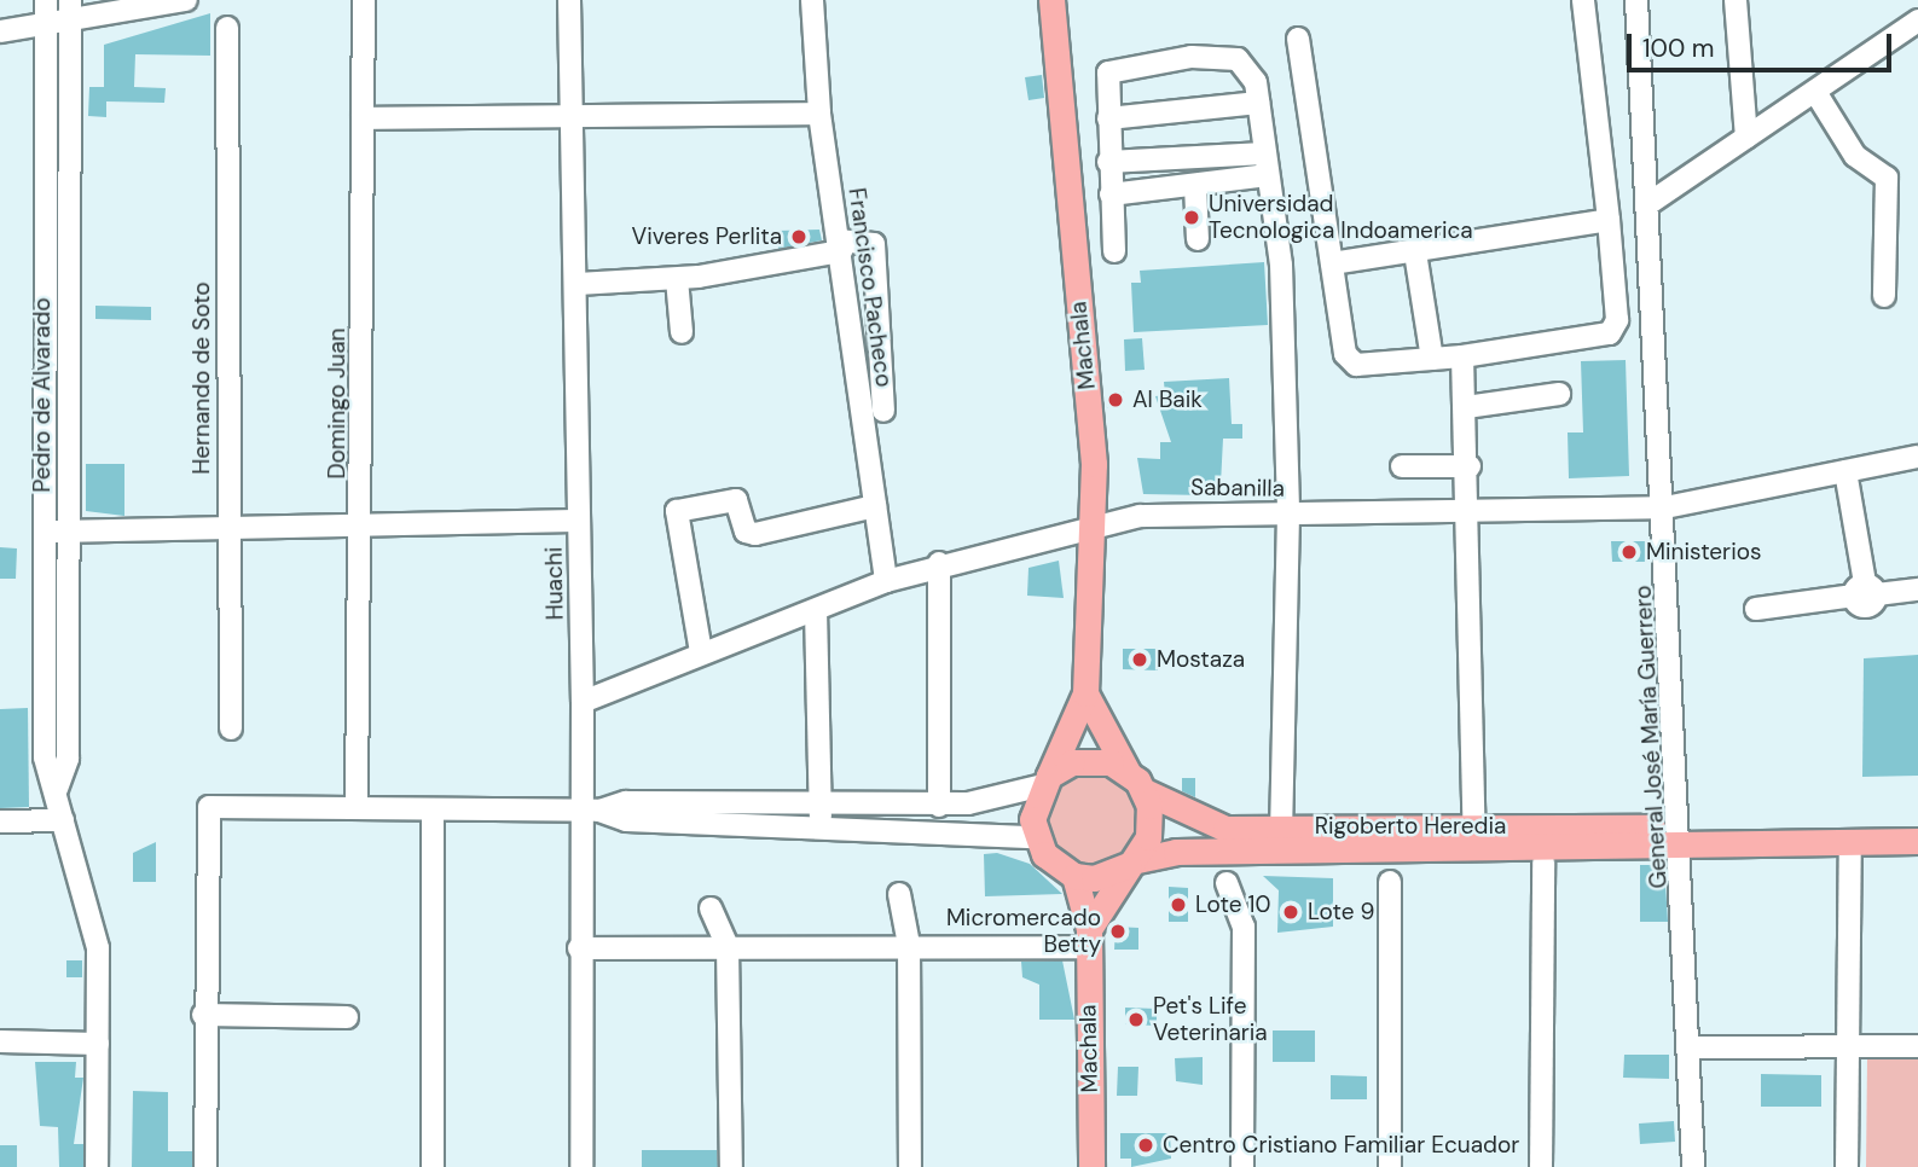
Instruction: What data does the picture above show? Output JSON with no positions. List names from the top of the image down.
{
  "streets": {
    "main road": ["Machala", "Rigoberto Heredia"],
    "street": [
      "Francisco Pacheco",
      "Hernando de Soto",
      "Pedro de Alvarado",
      "Domingo Juan",
      "Sabanilla",
      "Huachi",
      "General José María Guerrero"
    ]
  },
  "crossings": [
    ["Francisco Pacheco", "Sabanilla"],
    ["Machala", "Sabanilla"],
    ["Machala", "Rigoberto Heredia"],
    ["Sabanilla", "Huachi"],
    ["Sabanilla", "General José María Guerrero"],
    ["General José María Guerrero", "Rigoberto Heredia"]
  ],
  "places": [
    "Universidad Tecnologica Indoamerica",
    "Viveres Perlita",
    "Al Baik",
    "Ministerios",
    "Mostaza",
    "Lote 10",
    "Lote 9",
    "Micromercado Betty",
    "Pet's Life Veterinaria",
    "Centro Cristiano Familiar Ecuador"
  ],
  "scale_bar": "100 m"
}
